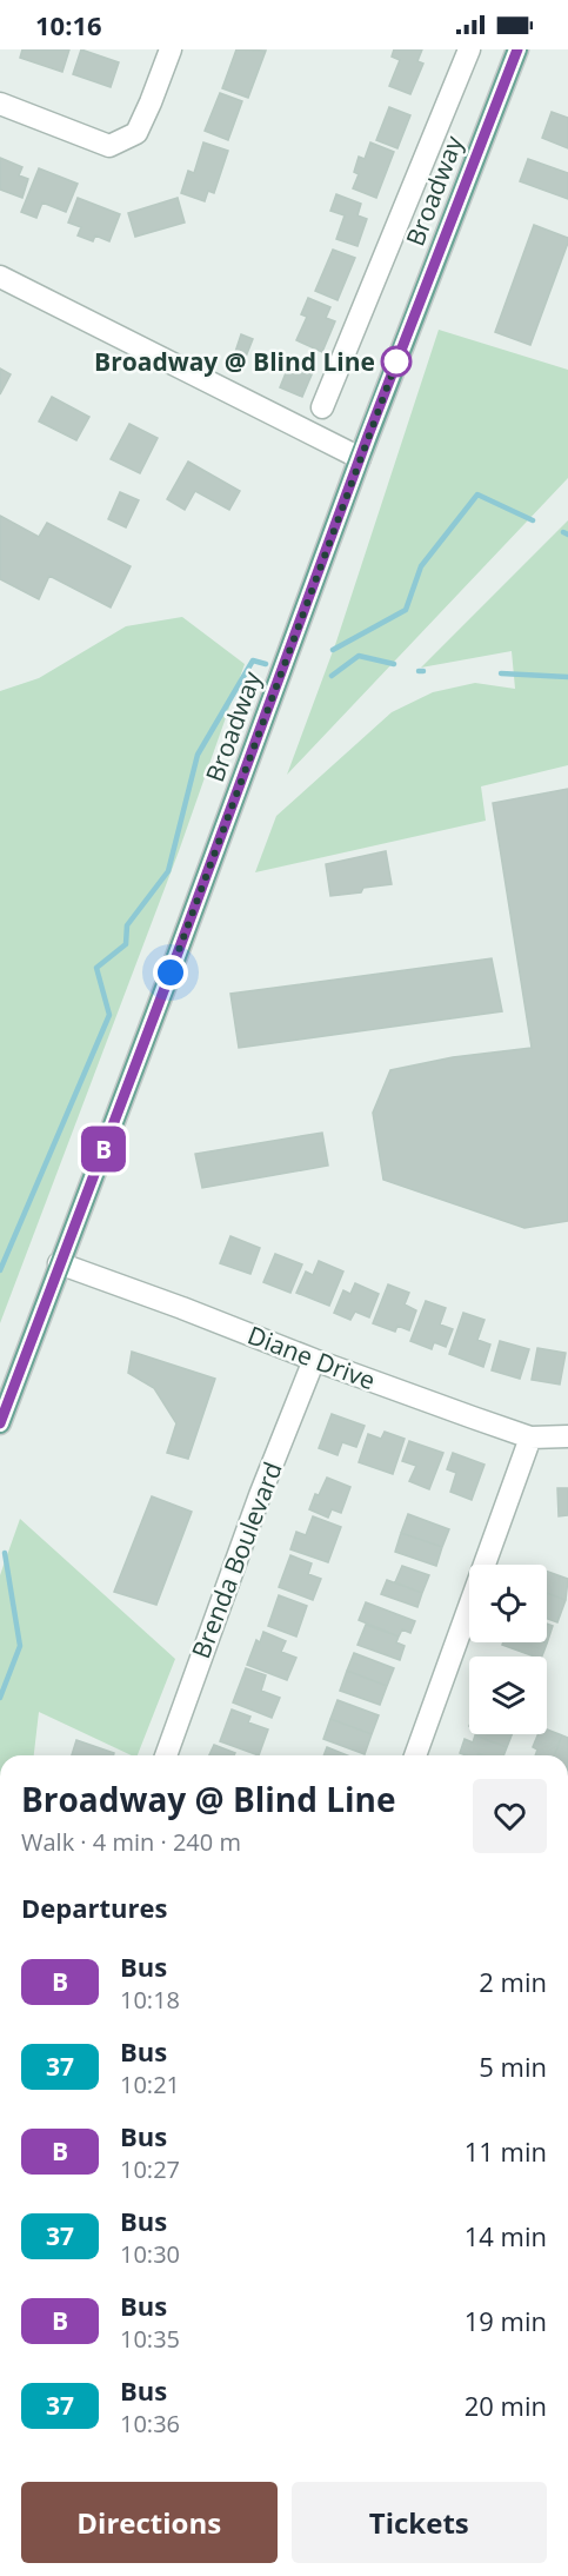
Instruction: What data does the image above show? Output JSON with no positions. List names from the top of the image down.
{
  "streets": {
    "main road": ["Broadway"],
    "street": ["Diane Drive", "Brenda Boulevard"]
  },
  "crossings": [
    ["Broadway", "Diane Drive"],
    ["Diane Drive", "Brenda Boulevard"]
  ],
  "places": ["Broadway @ Blind Line"],
  "lines": ["bus line B"],
  "page": {
    "status": "10:16",
    "on_map": "B",
    "heading": [
      ["Broadway @ Blind Line", "Walk · 4 min · 240 m"],
      "Departures"
    ],
    "list": [
      {
        "mark": "B",
        "name": "Bus",
        "note": "10:18",
        "value": "2 min"
      },
      {
        "mark": "37",
        "name": "Bus",
        "note": "10:21",
        "value": "5 min"
      },
      {
        "mark": "B",
        "name": "Bus",
        "note": "10:27",
        "value": "11 min"
      },
      {
        "mark": "37",
        "name": "Bus",
        "note": "10:30",
        "value": "14 min"
      },
      {
        "mark": "B",
        "name": "Bus",
        "note": "10:35",
        "value": "19 min"
      },
      {
        "mark": "37",
        "name": "Bus",
        "note": "10:36",
        "value": "20 min"
      }
    ],
    "buttons": ["Directions", "Tickets"]
  }
}
